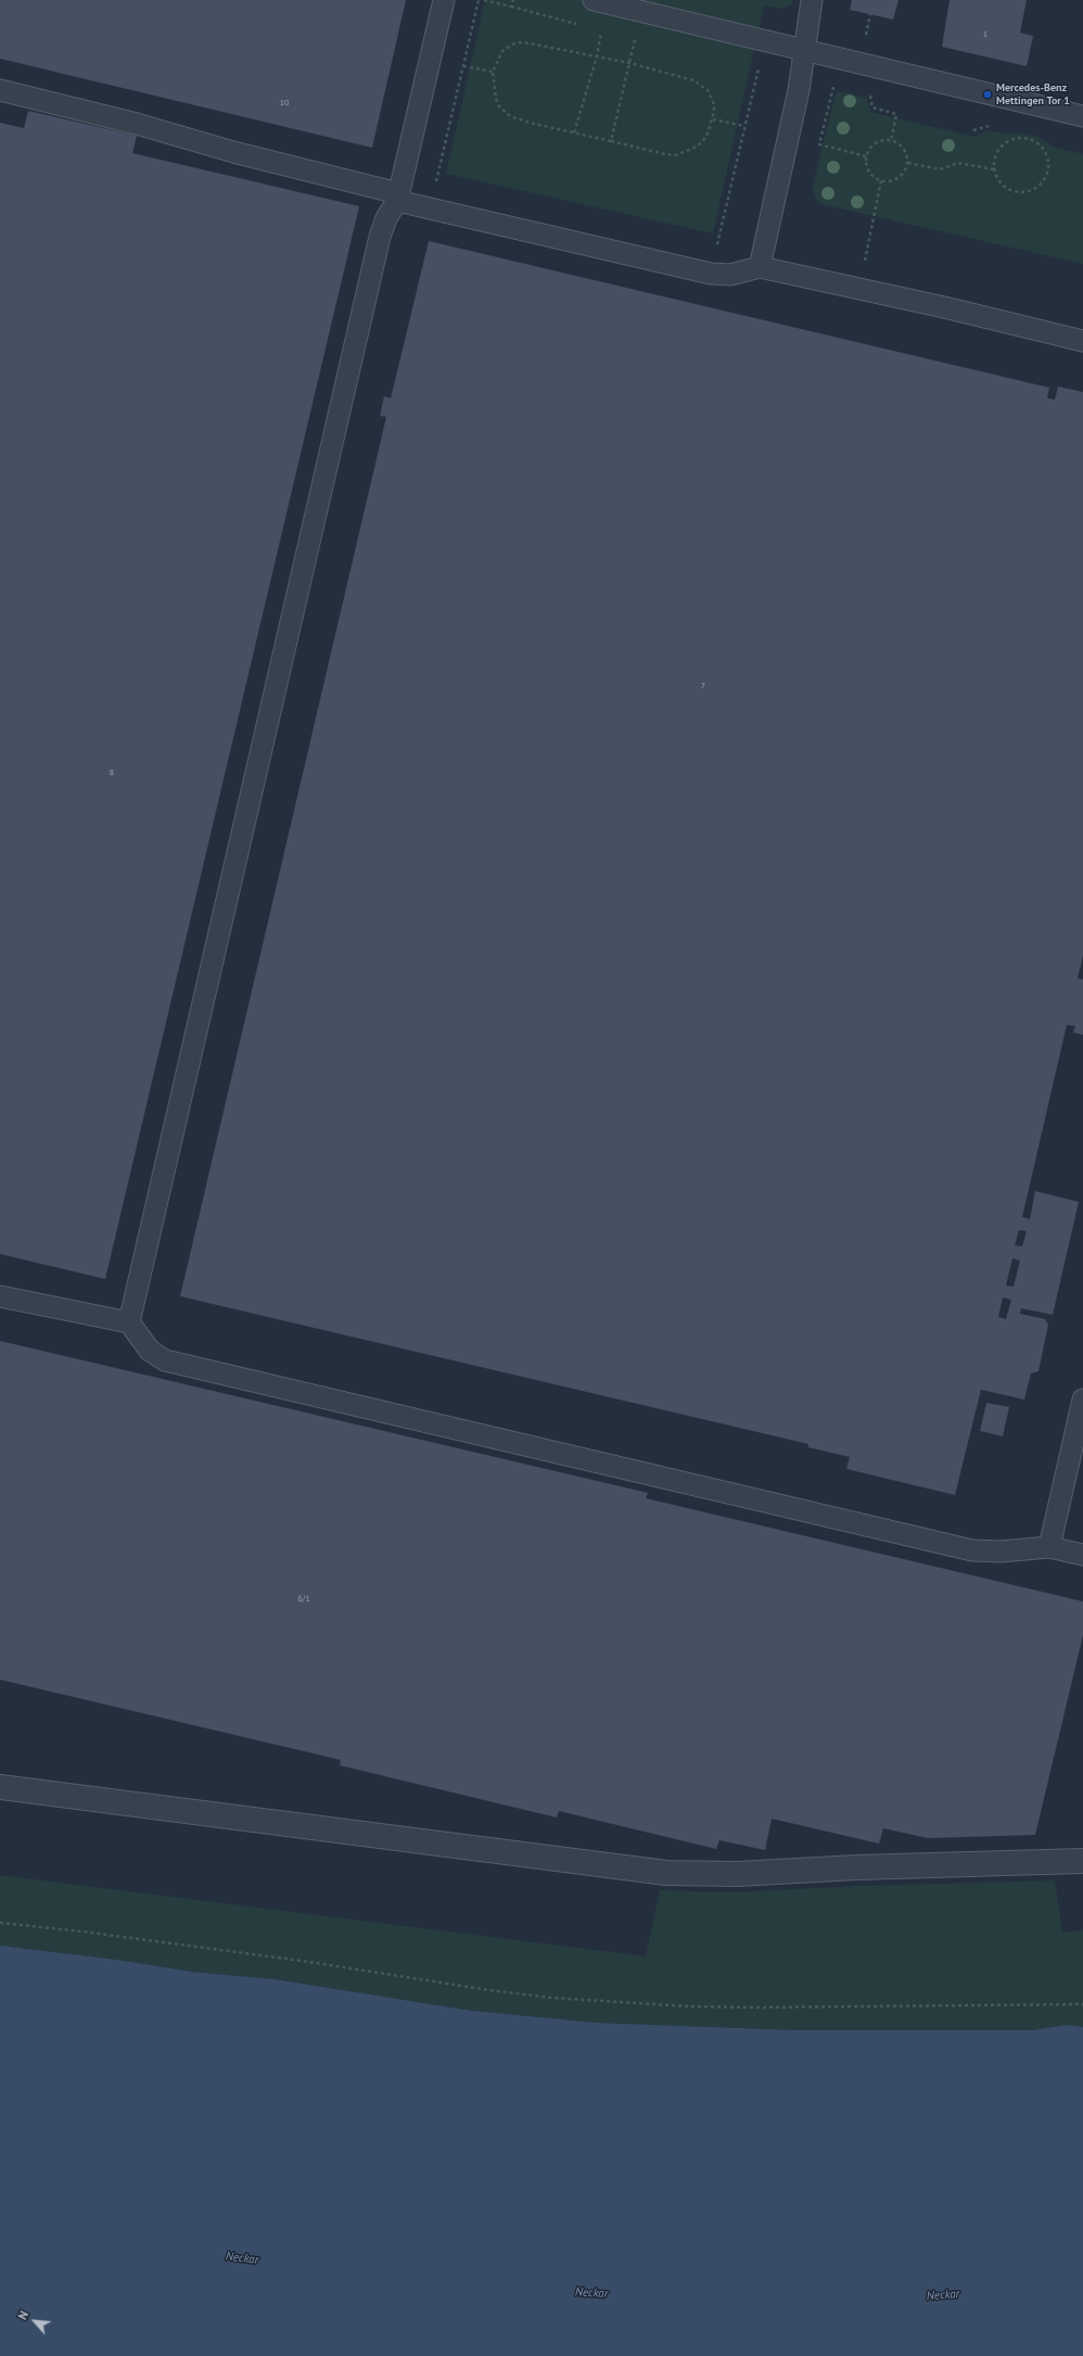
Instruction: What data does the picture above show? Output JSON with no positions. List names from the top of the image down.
{
  "water": ["Neckar"],
  "places": ["Mercedes-Benz Mettingen Tor 1"],
  "house_numbers": [
    "1",
    "10",
    "7",
    "8",
    "6/1"
  ],
  "north": "top left"
}
